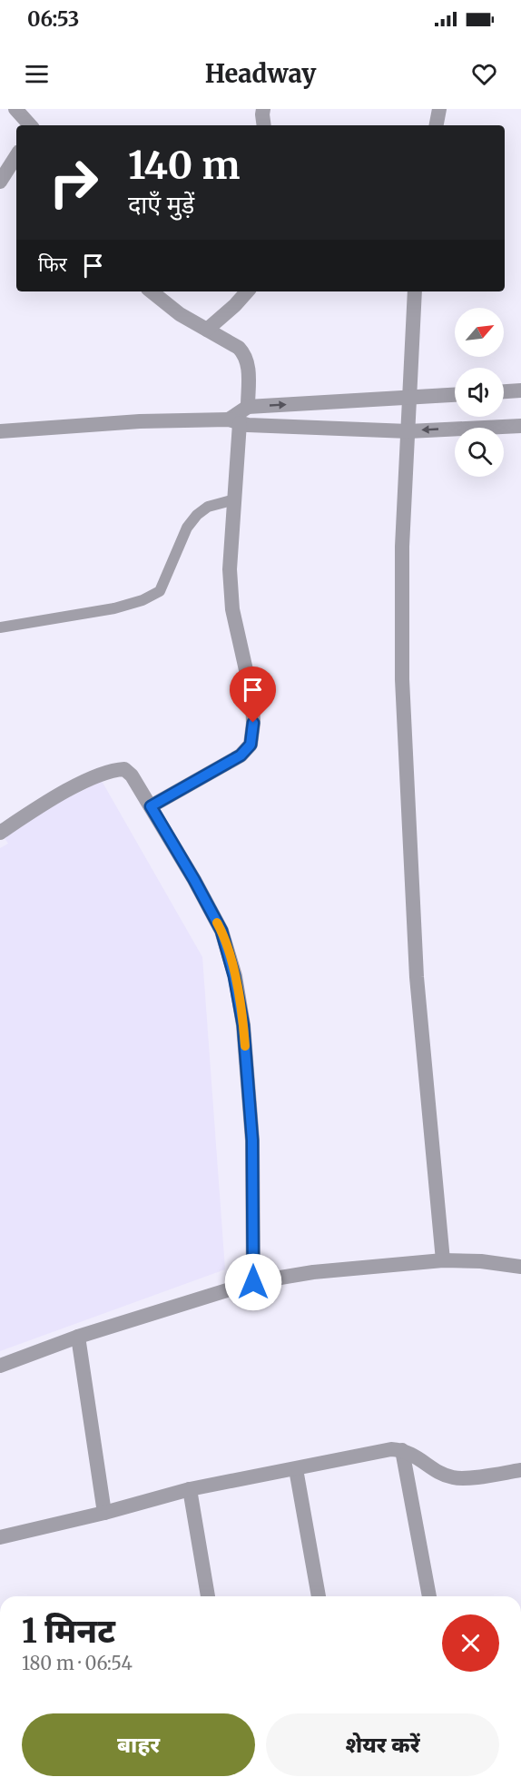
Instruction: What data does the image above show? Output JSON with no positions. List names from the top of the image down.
{
  "north": "top right",
  "page": {
    "status": "06:53",
    "header": "Headway",
    "turn": ["140 m", "दाएँ मुड़ें"],
    "then": "फिर",
    "heading": ["1 मिनट", "180 m · 06:54"],
    "buttons": ["बाहर", "शेयर करें"]
  }
}
